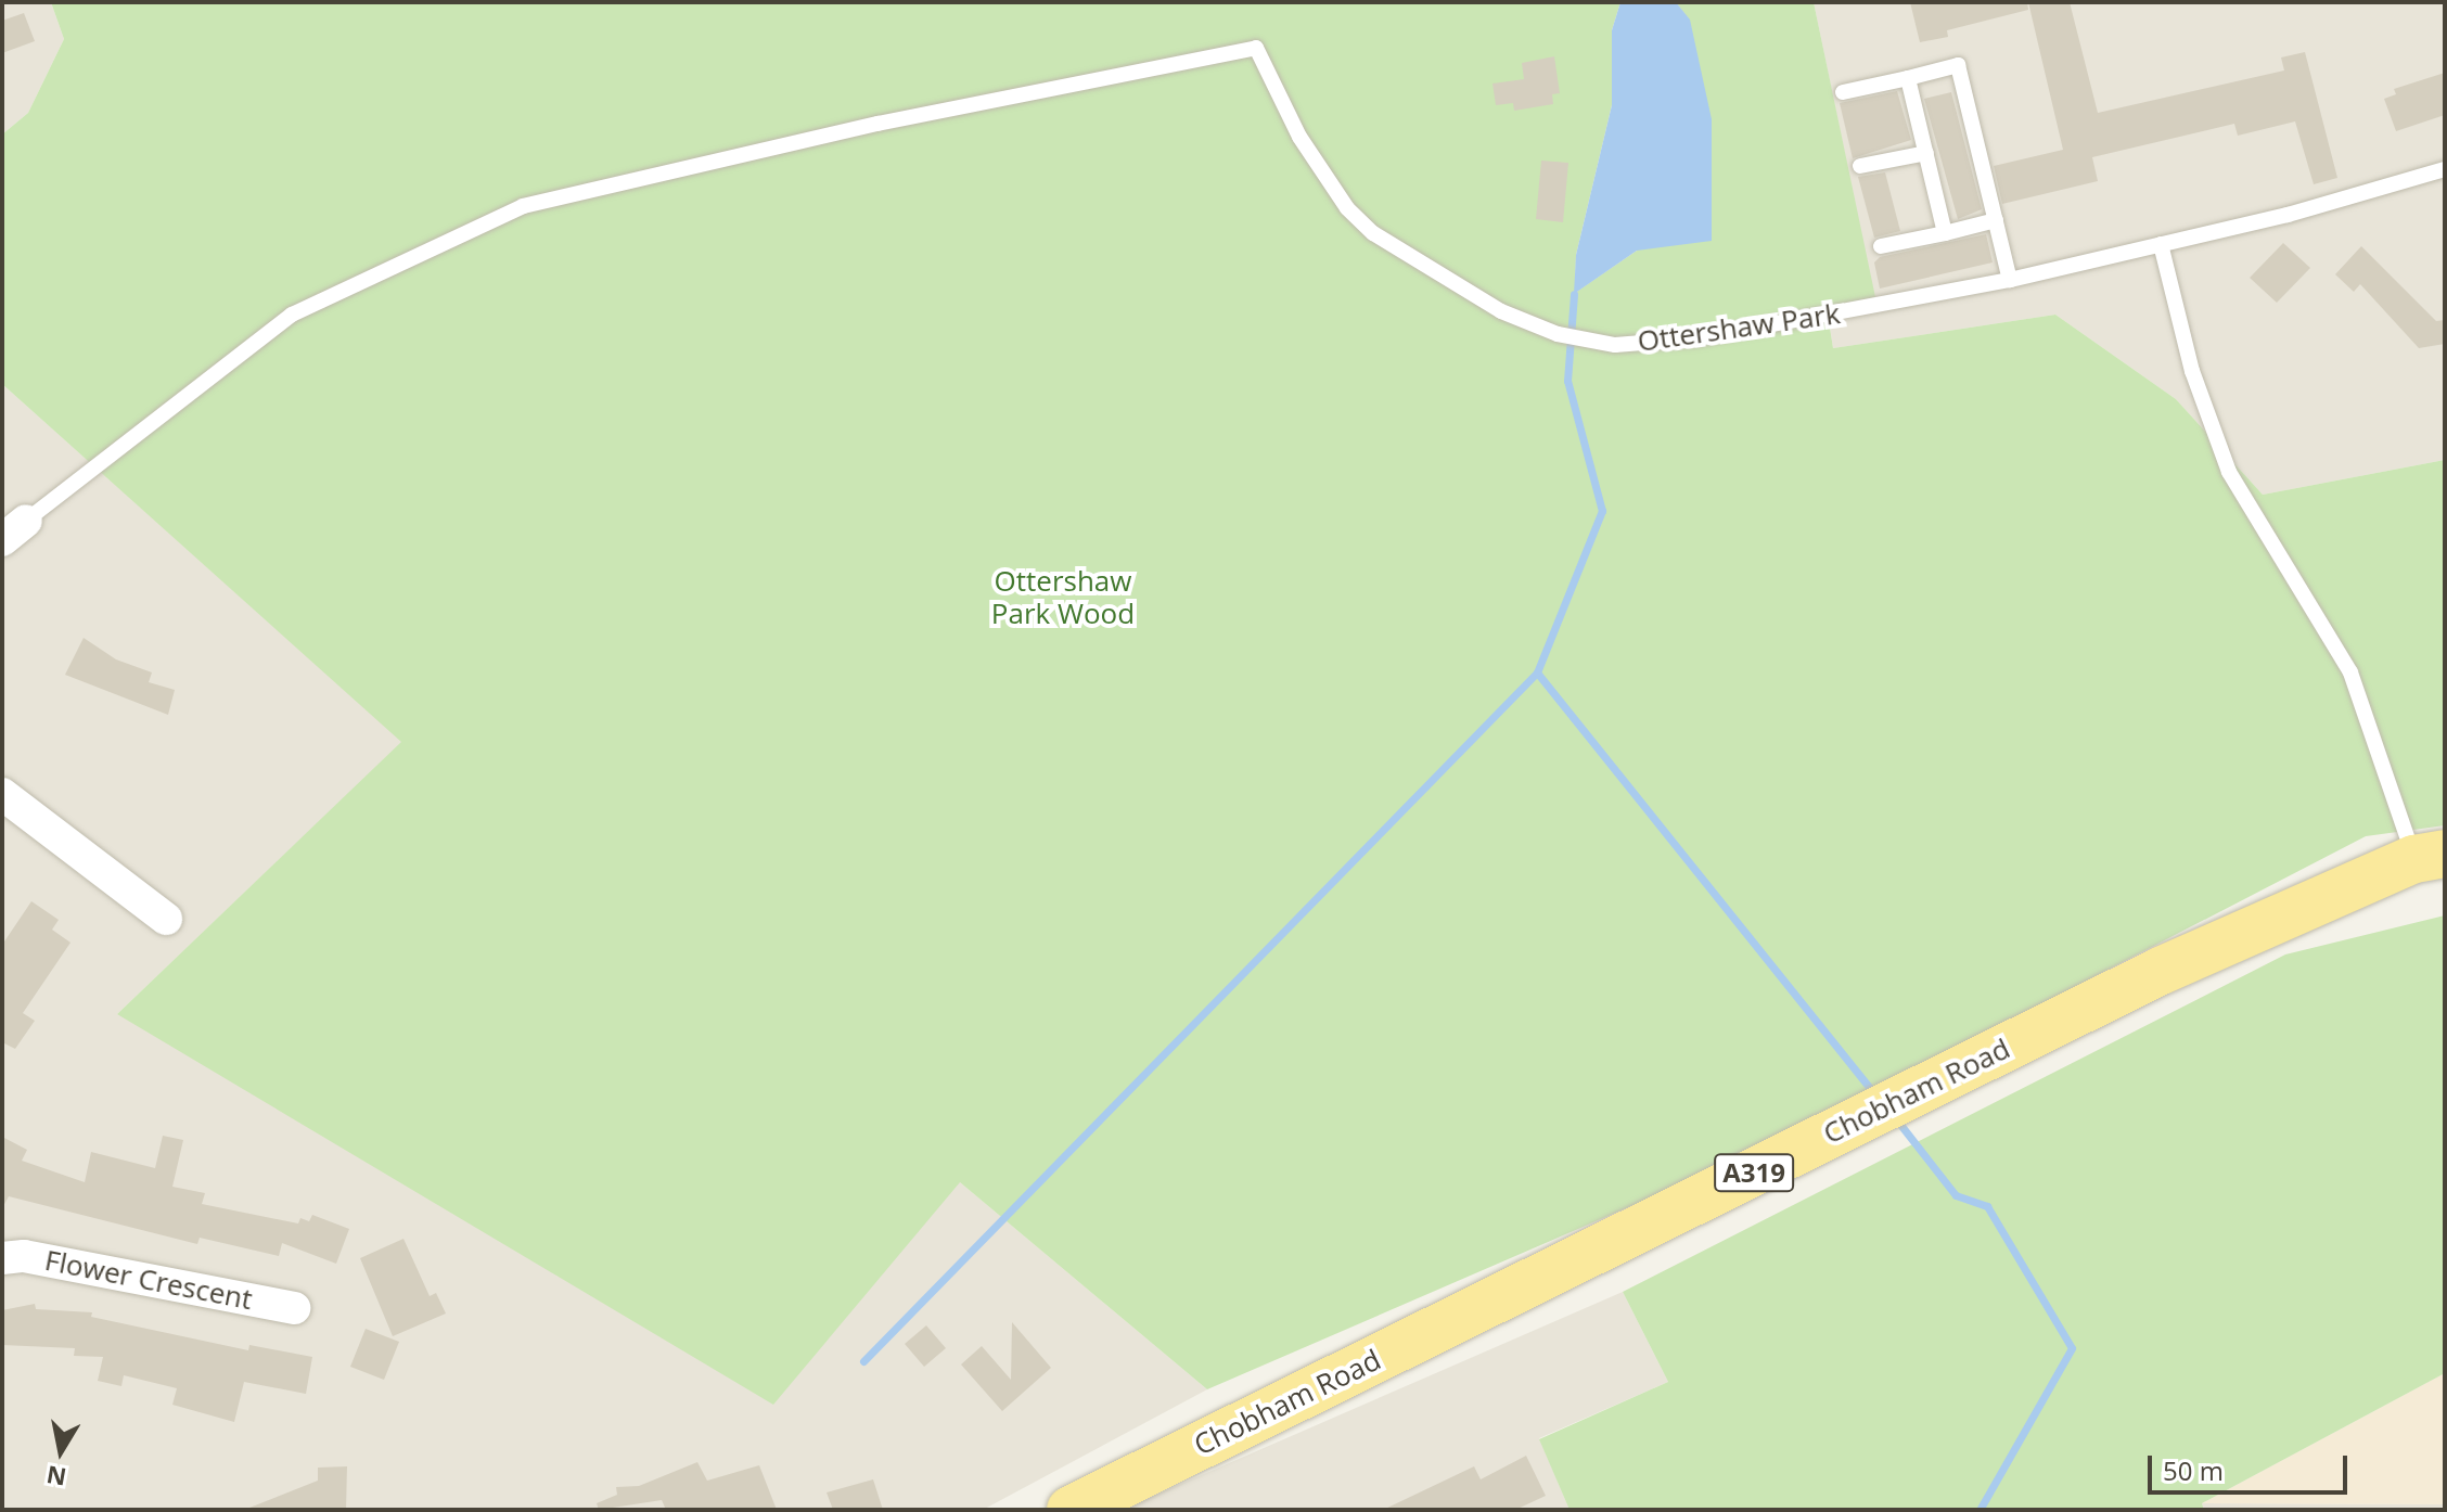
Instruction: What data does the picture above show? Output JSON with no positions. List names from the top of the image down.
{
  "streets": {
    "main road": ["Chobham Road", "A319"],
    "street": ["Flower Crescent"],
    "lane": ["Ottershaw Park"]
  },
  "parks": ["Ottershaw Park Wood"],
  "scale_bar": "50 m",
  "north": "bottom"
}
